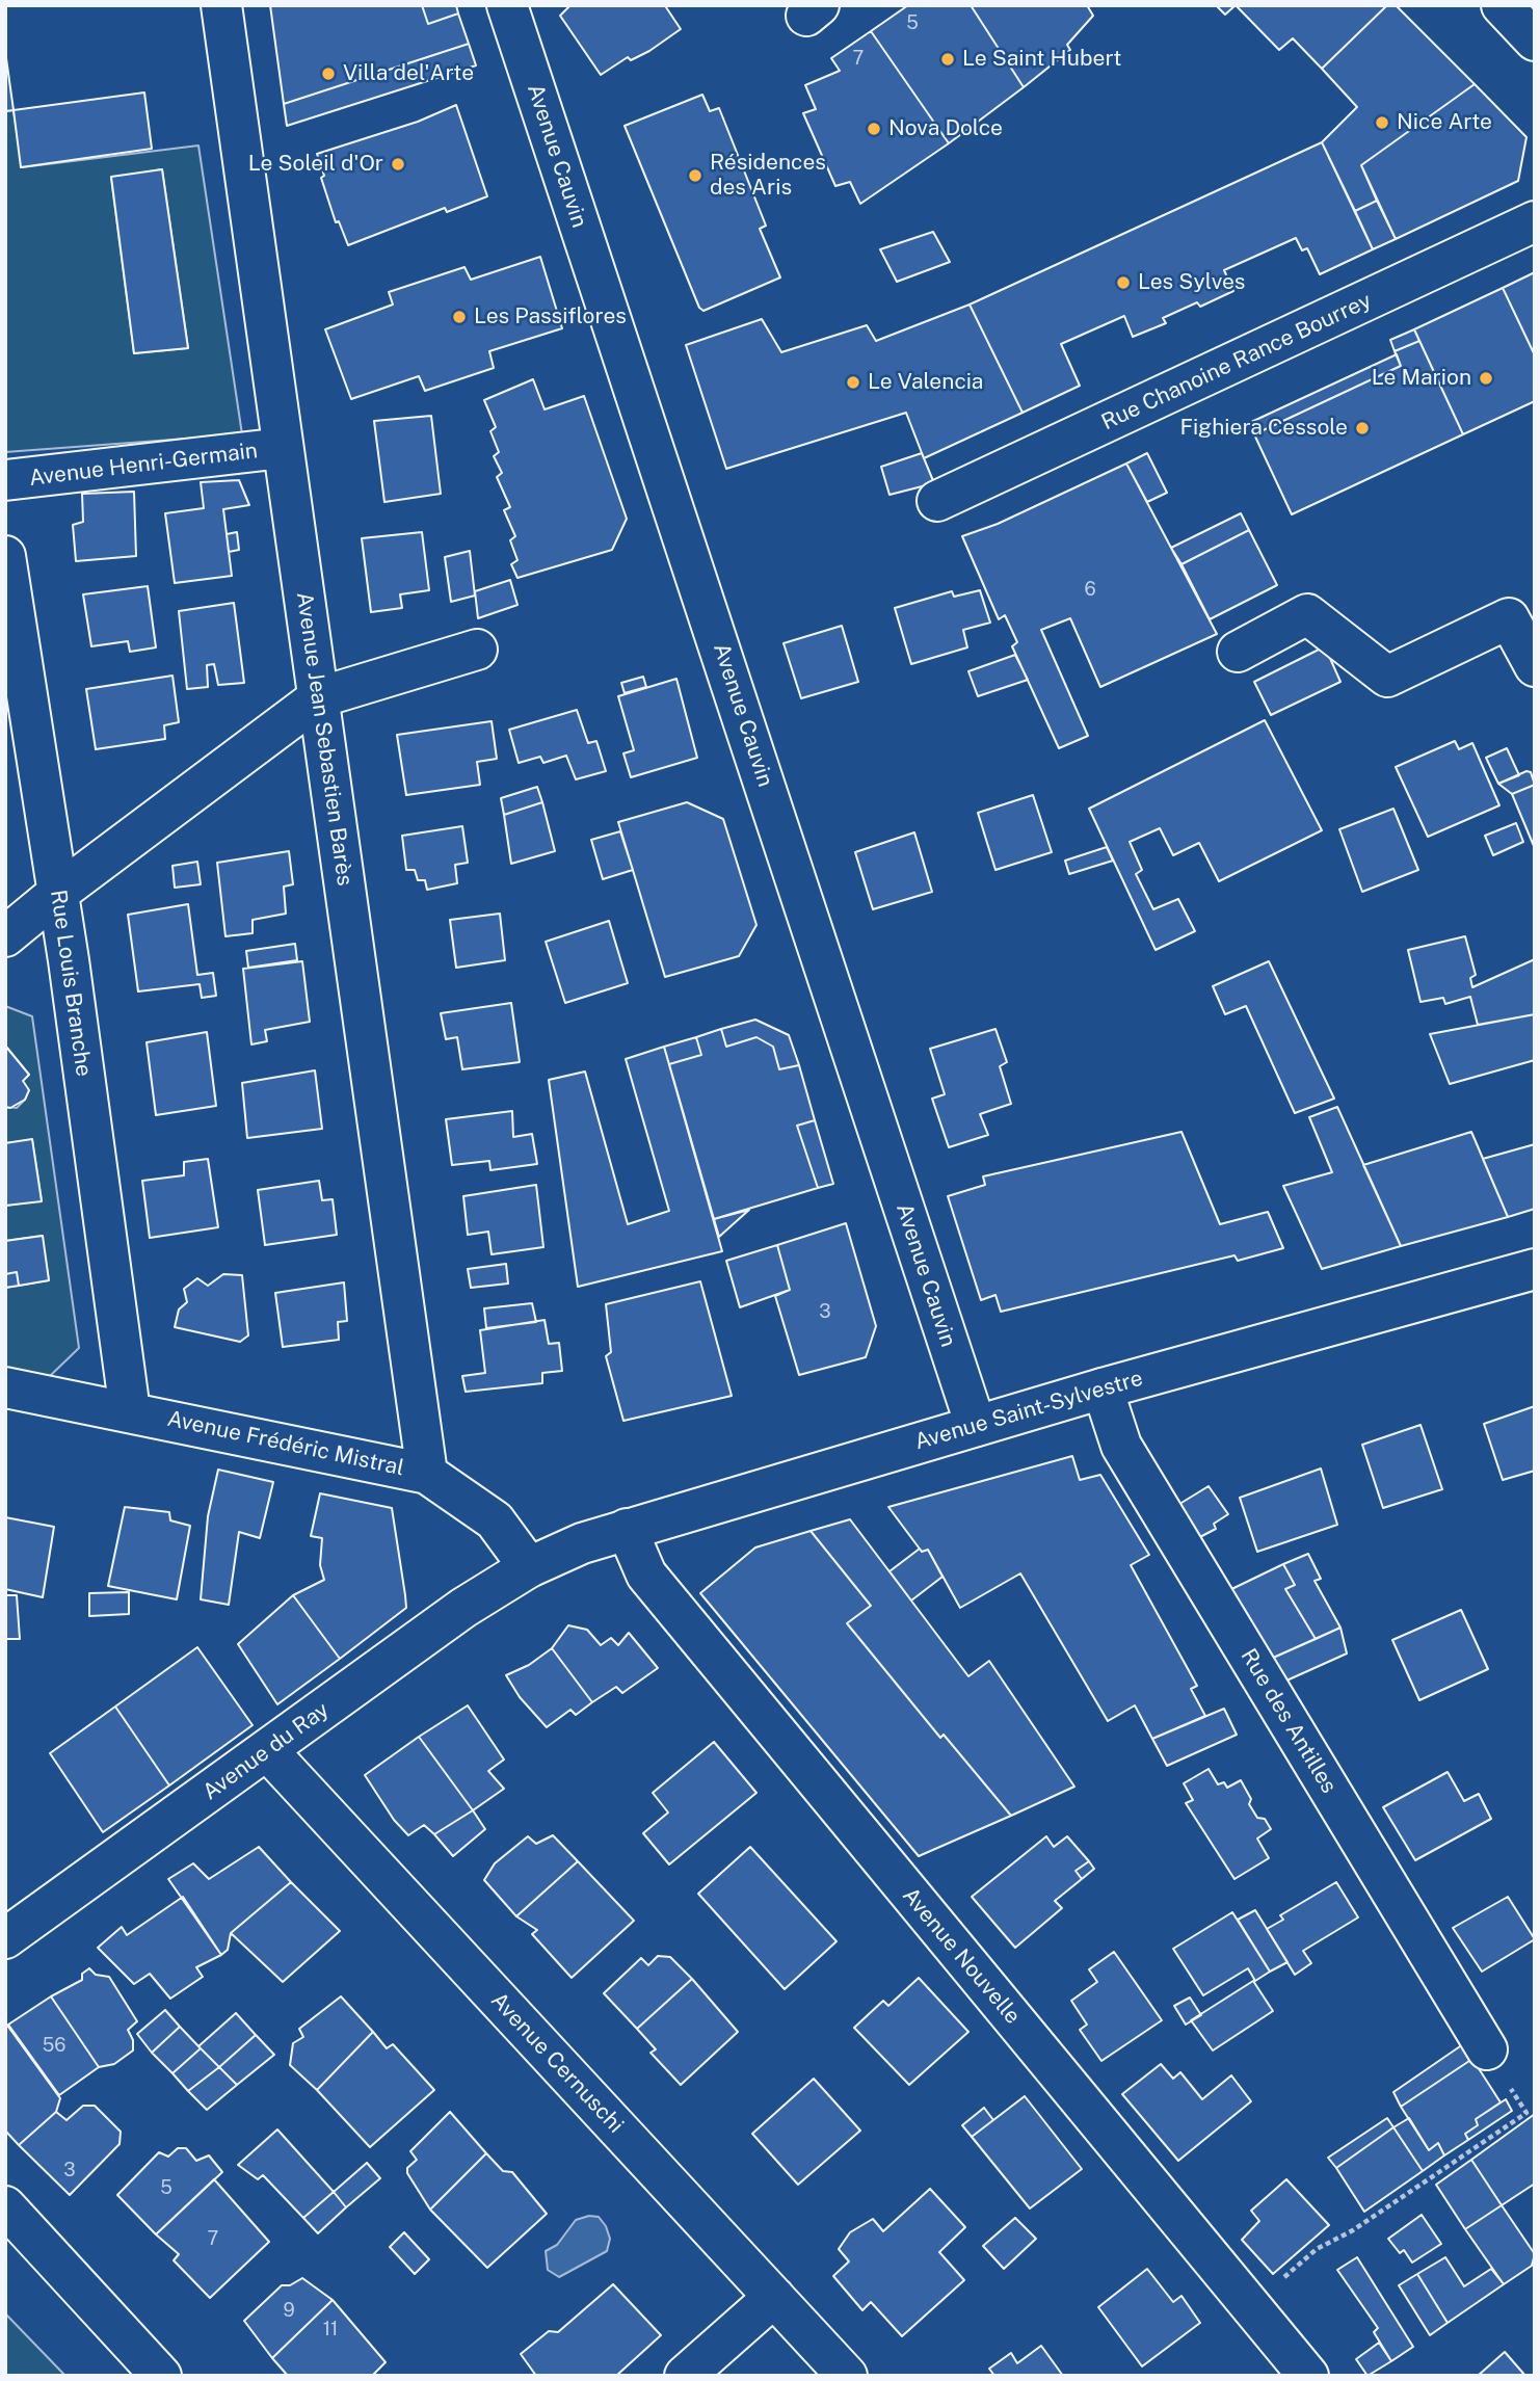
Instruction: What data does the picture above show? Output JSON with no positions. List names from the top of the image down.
{
  "streets": {
    "street": [
      "Avenue Cauvin",
      "Rue Chanoine Rance Bourrey",
      "Avenue Henri-Germain",
      "Avenue Jean Sebastien Barès",
      "Rue Louis Branche",
      "Avenue Saint-Sylvestre",
      "Avenue Frédéric Mistral",
      "Rue des Antilles",
      "Avenue du Ray",
      "Avenue Nouvelle",
      "Avenue Cernuschi"
    ]
  },
  "crossings": [
    ["Avenue Cauvin", "Avenue Saint-Sylvestre"],
    ["Avenue Henri-Germain", "Avenue Jean Sebastien Barès"],
    ["Avenue Jean Sebastien Barès", "Avenue Frédéric Mistral"],
    ["Rue Louis Branche", "Avenue Frédéric Mistral"],
    ["Avenue Saint-Sylvestre", "Avenue Frédéric Mistral"],
    ["Avenue Saint-Sylvestre", "Rue des Antilles"],
    ["Avenue Saint-Sylvestre", "Avenue du Ray"],
    ["Avenue Saint-Sylvestre", "Avenue Nouvelle"],
    ["Avenue Frédéric Mistral", "Avenue du Ray"],
    ["Avenue du Ray", "Avenue Cernuschi"]
  ],
  "places": [
    "Le Saint Hubert",
    "Villa del'Arte",
    "Nice Arte",
    "Nova Dolce",
    "Le Soleil d'Or",
    "Résidences des Aris",
    "Les Sylves",
    "Les Passiflores",
    "Le Marion",
    "Le Valencia",
    "Fighiera Cessole"
  ],
  "house_numbers": [
    "5",
    "7",
    "6",
    "3",
    "56",
    "3",
    "5",
    "7",
    "9",
    "11"
  ]
}
